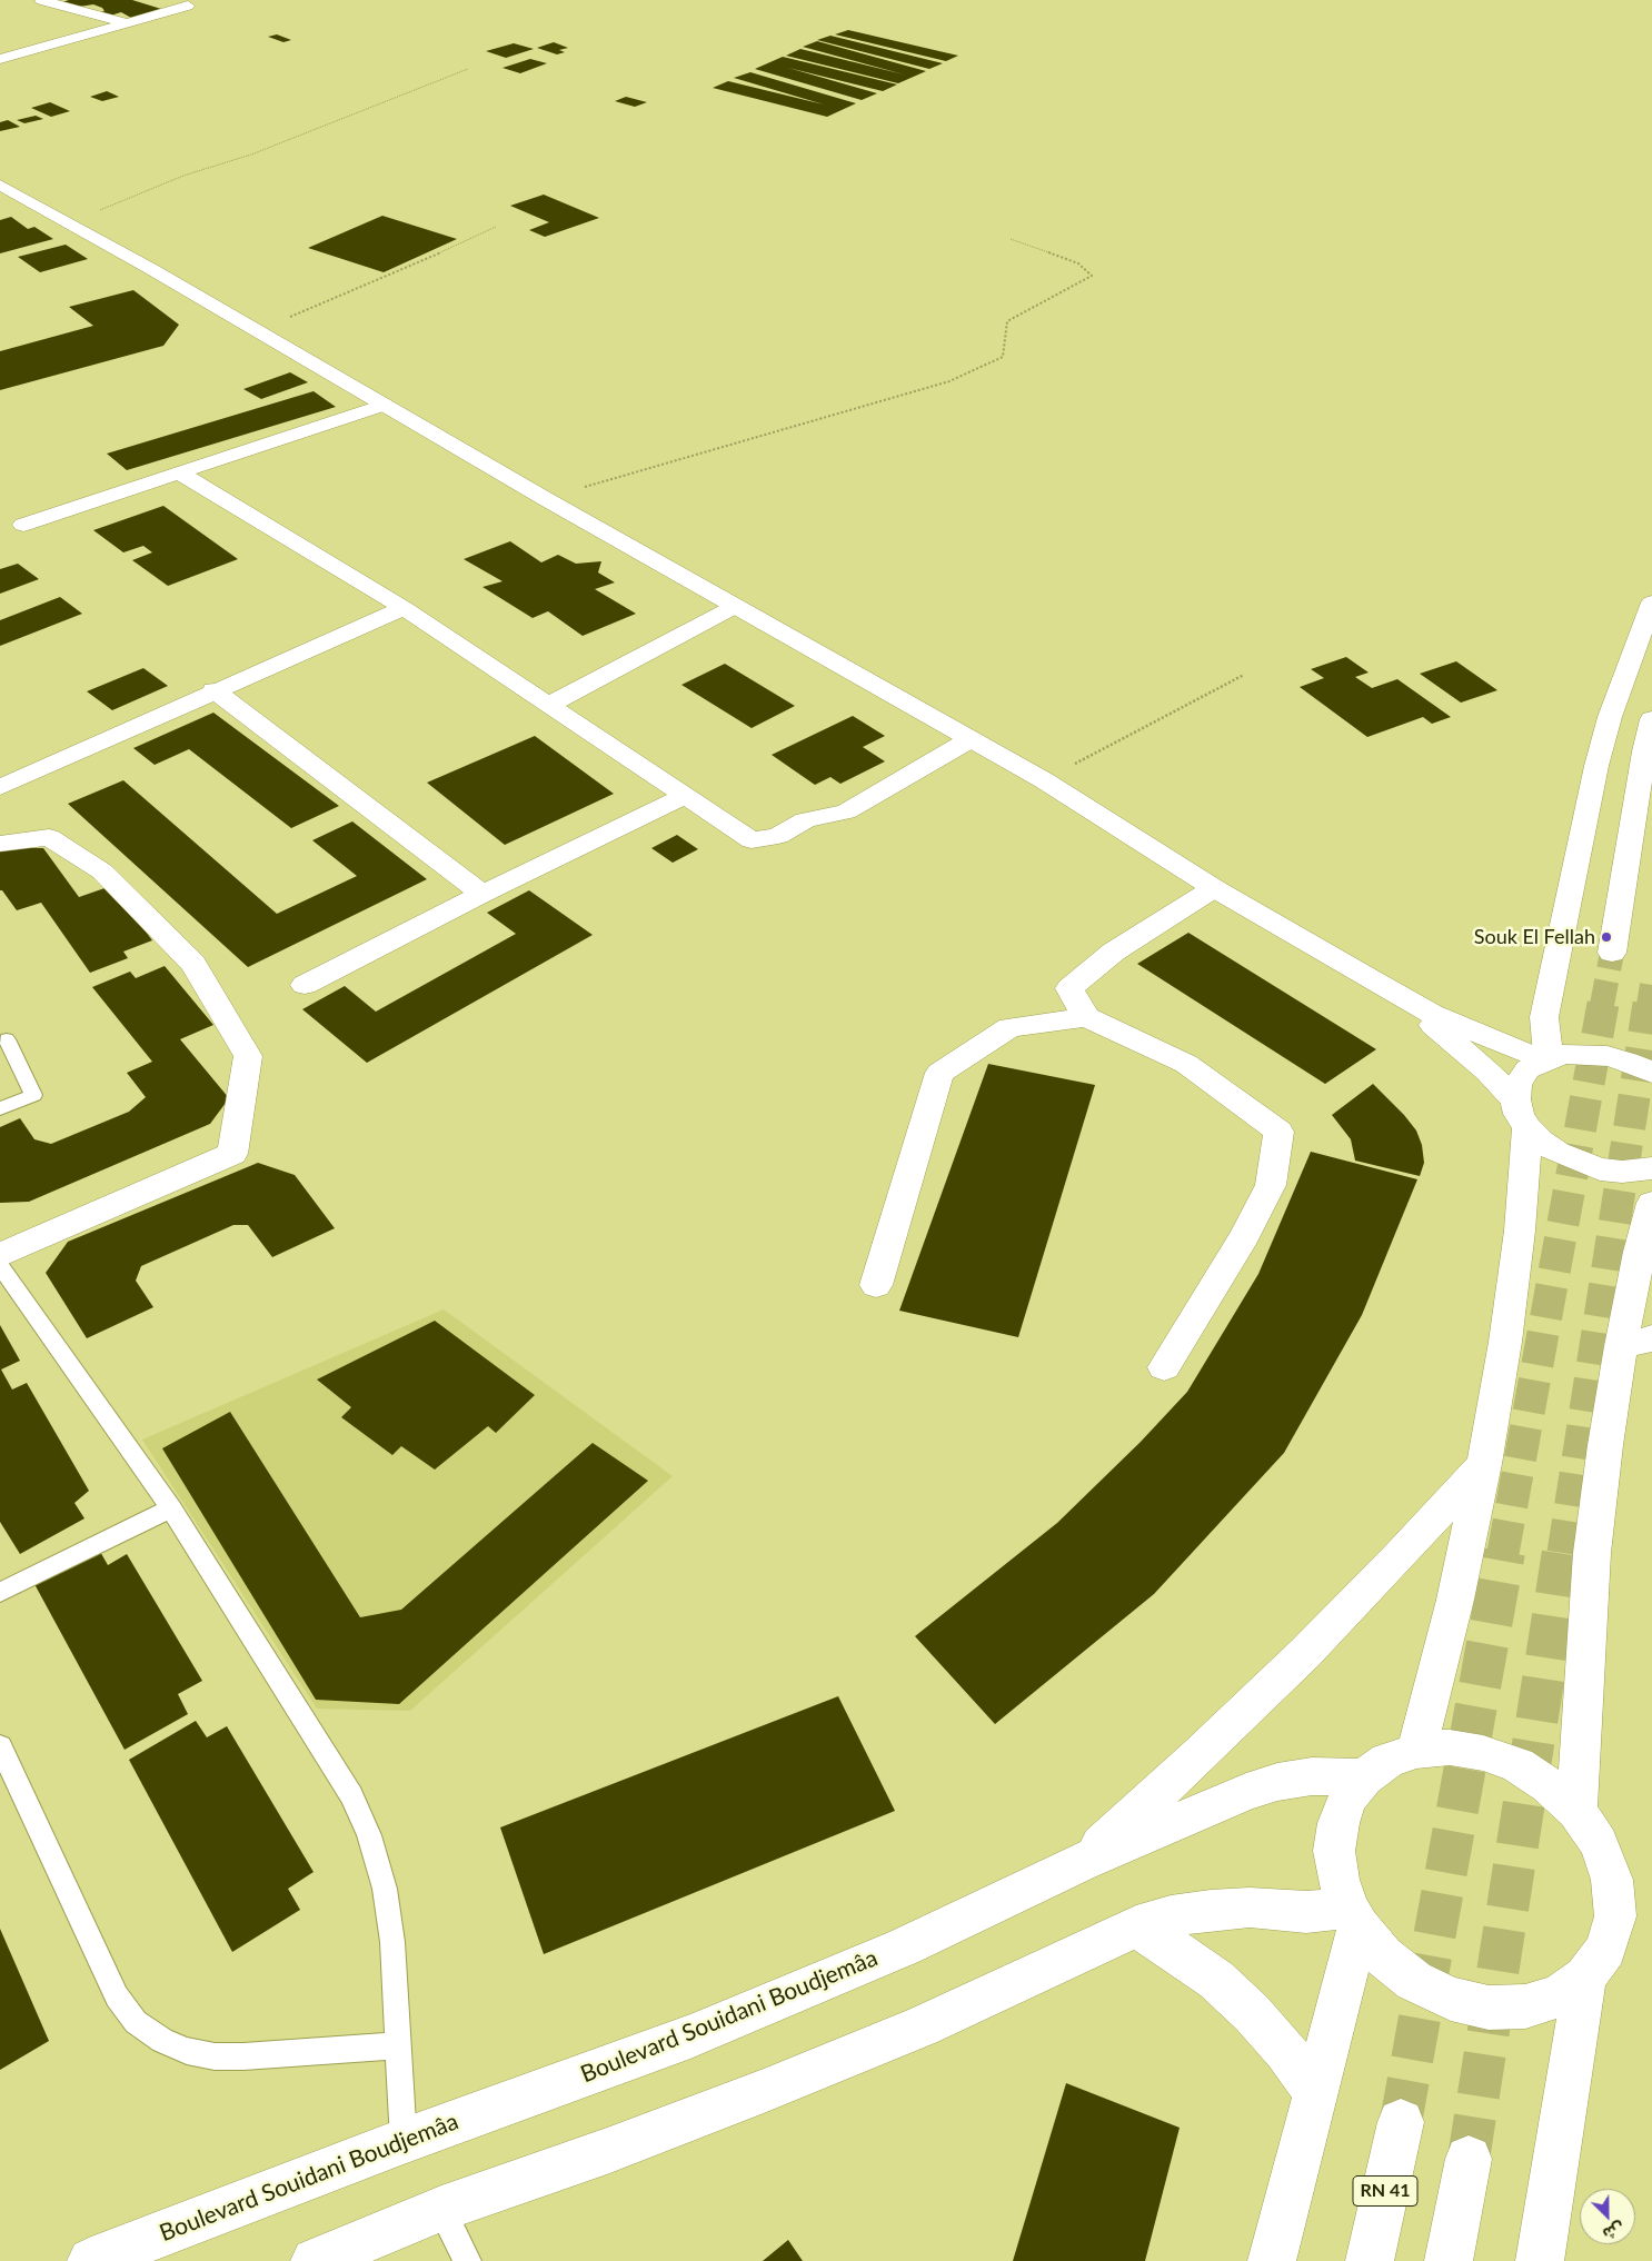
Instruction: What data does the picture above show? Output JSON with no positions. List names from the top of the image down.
{
  "streets": {
    "main road": ["Boulevard Souidani Boudjemâa", "RN 41"]
  },
  "places": ["Souk El Fellah"],
  "north": "bottom right"
}
